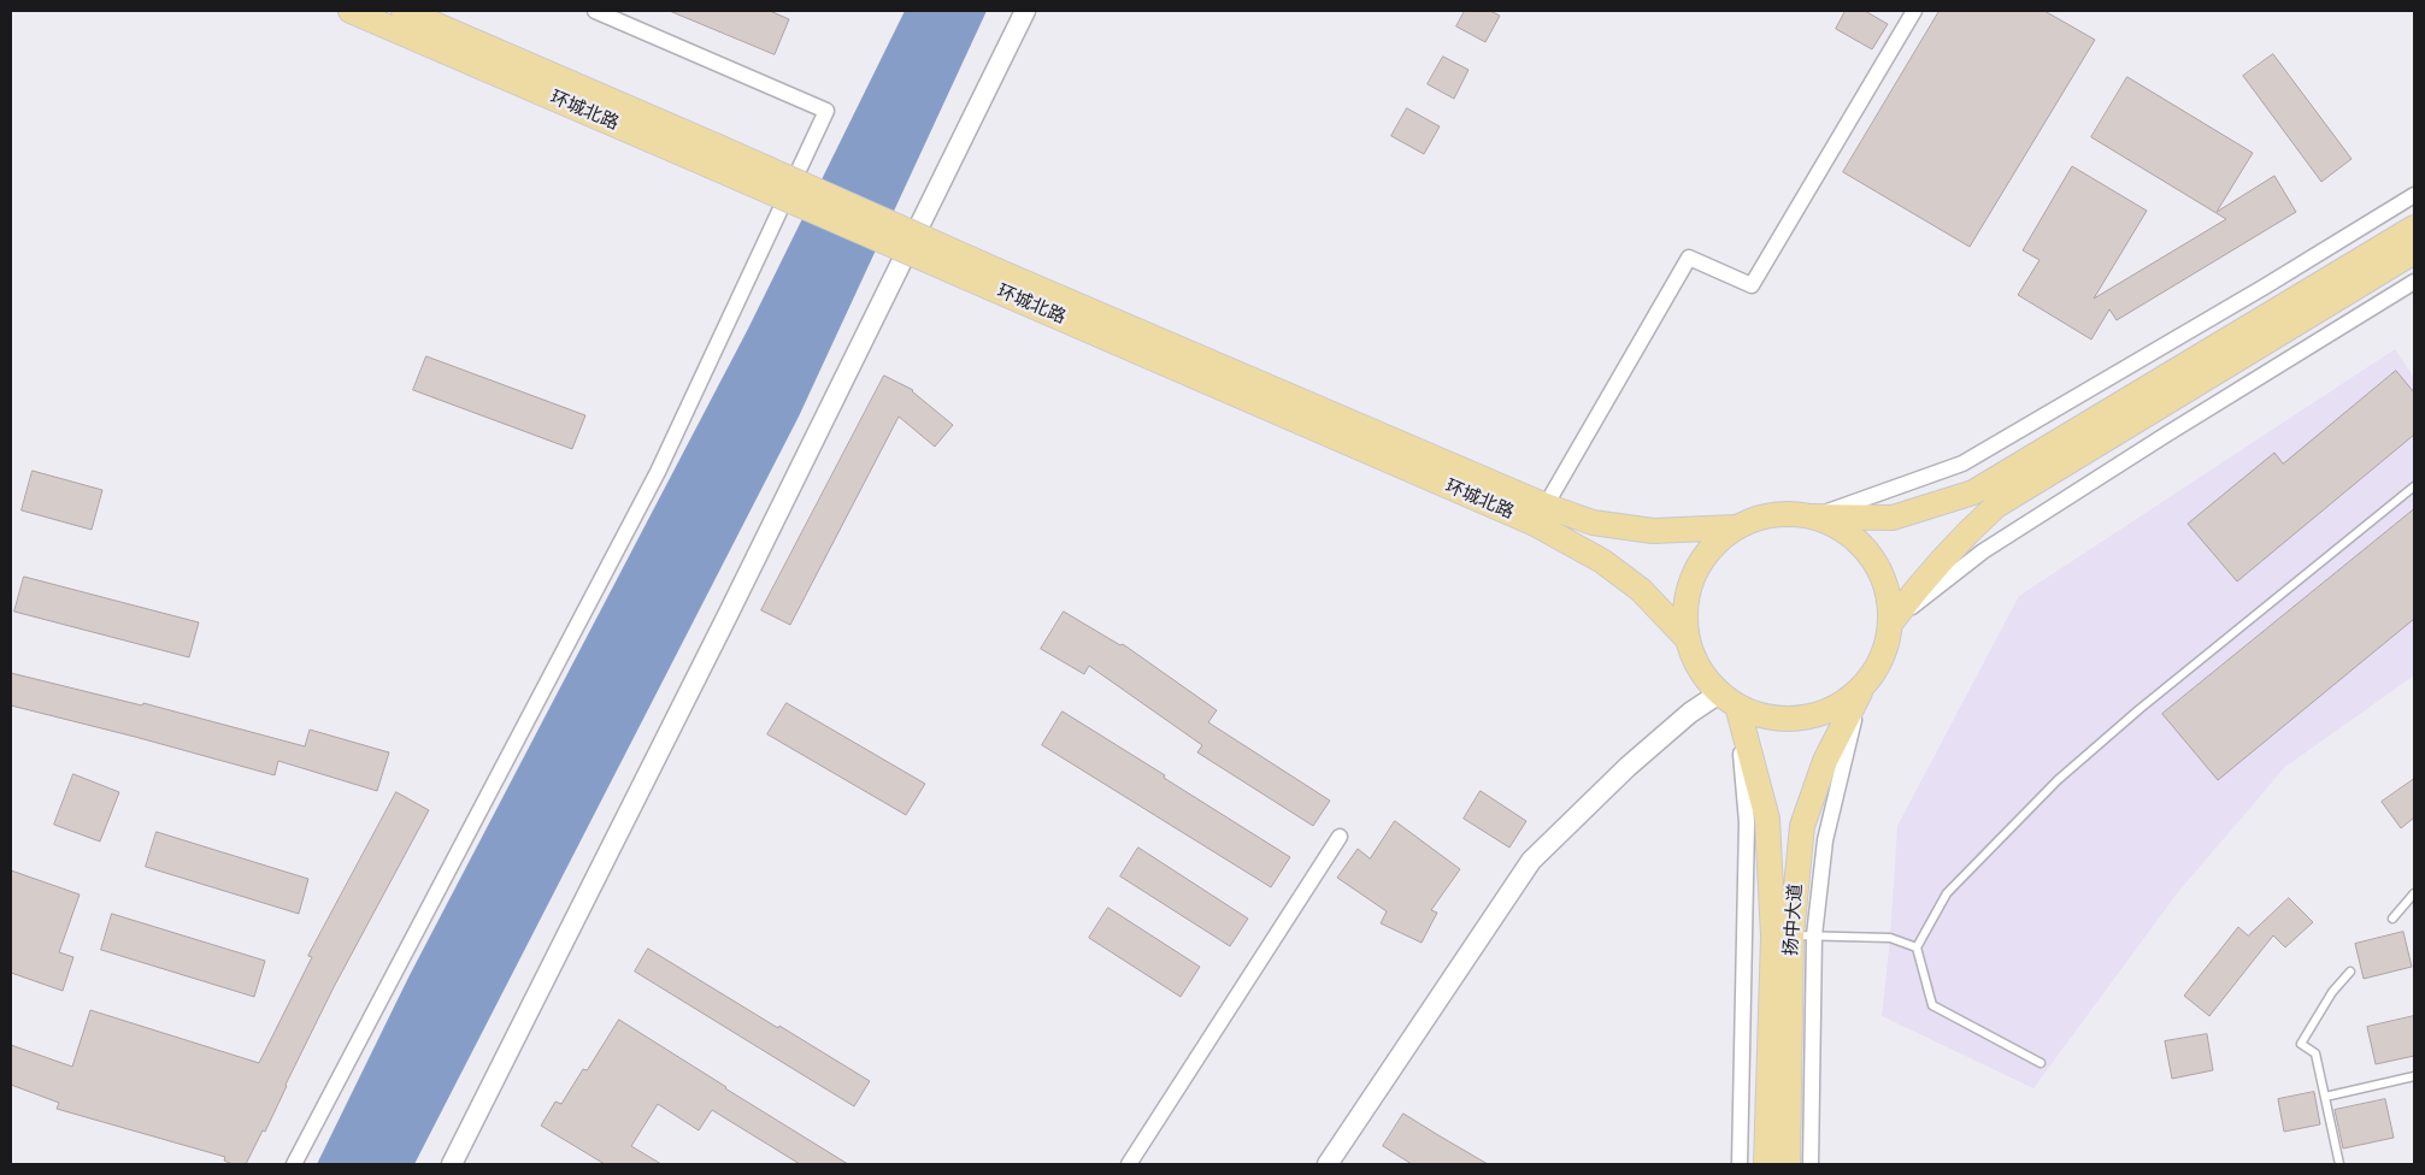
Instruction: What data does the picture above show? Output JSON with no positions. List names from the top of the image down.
{
  "streets": {
    "main road": ["环城北路", "扬中大道"]
  },
  "crossings": [
    ["环城北路", "扬中大道"]
  ]
}
